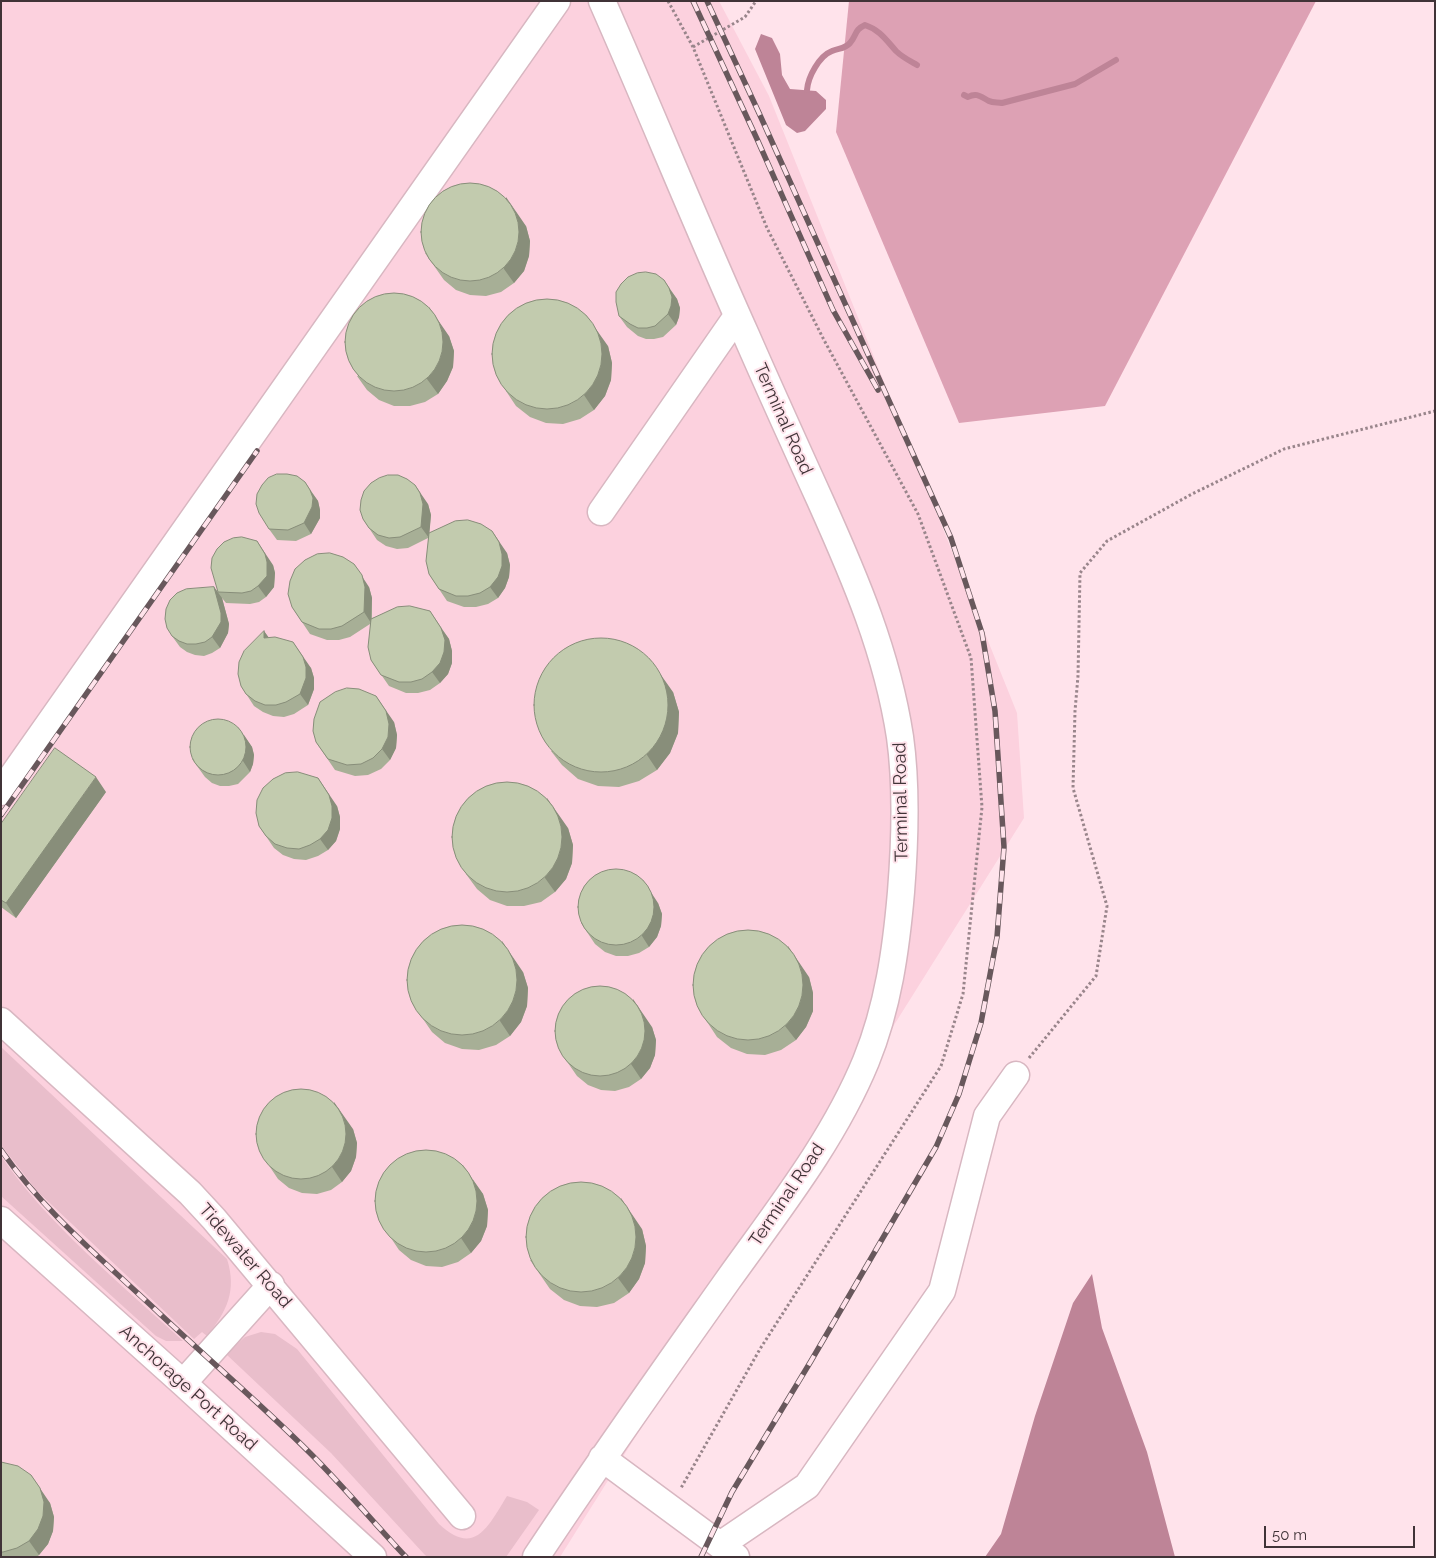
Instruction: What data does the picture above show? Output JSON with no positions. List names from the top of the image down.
{
  "streets": {
    "street": ["Terminal Road", "Tidewater Road", "Anchorage Port Road"]
  },
  "scale_bar": "50 m"
}
